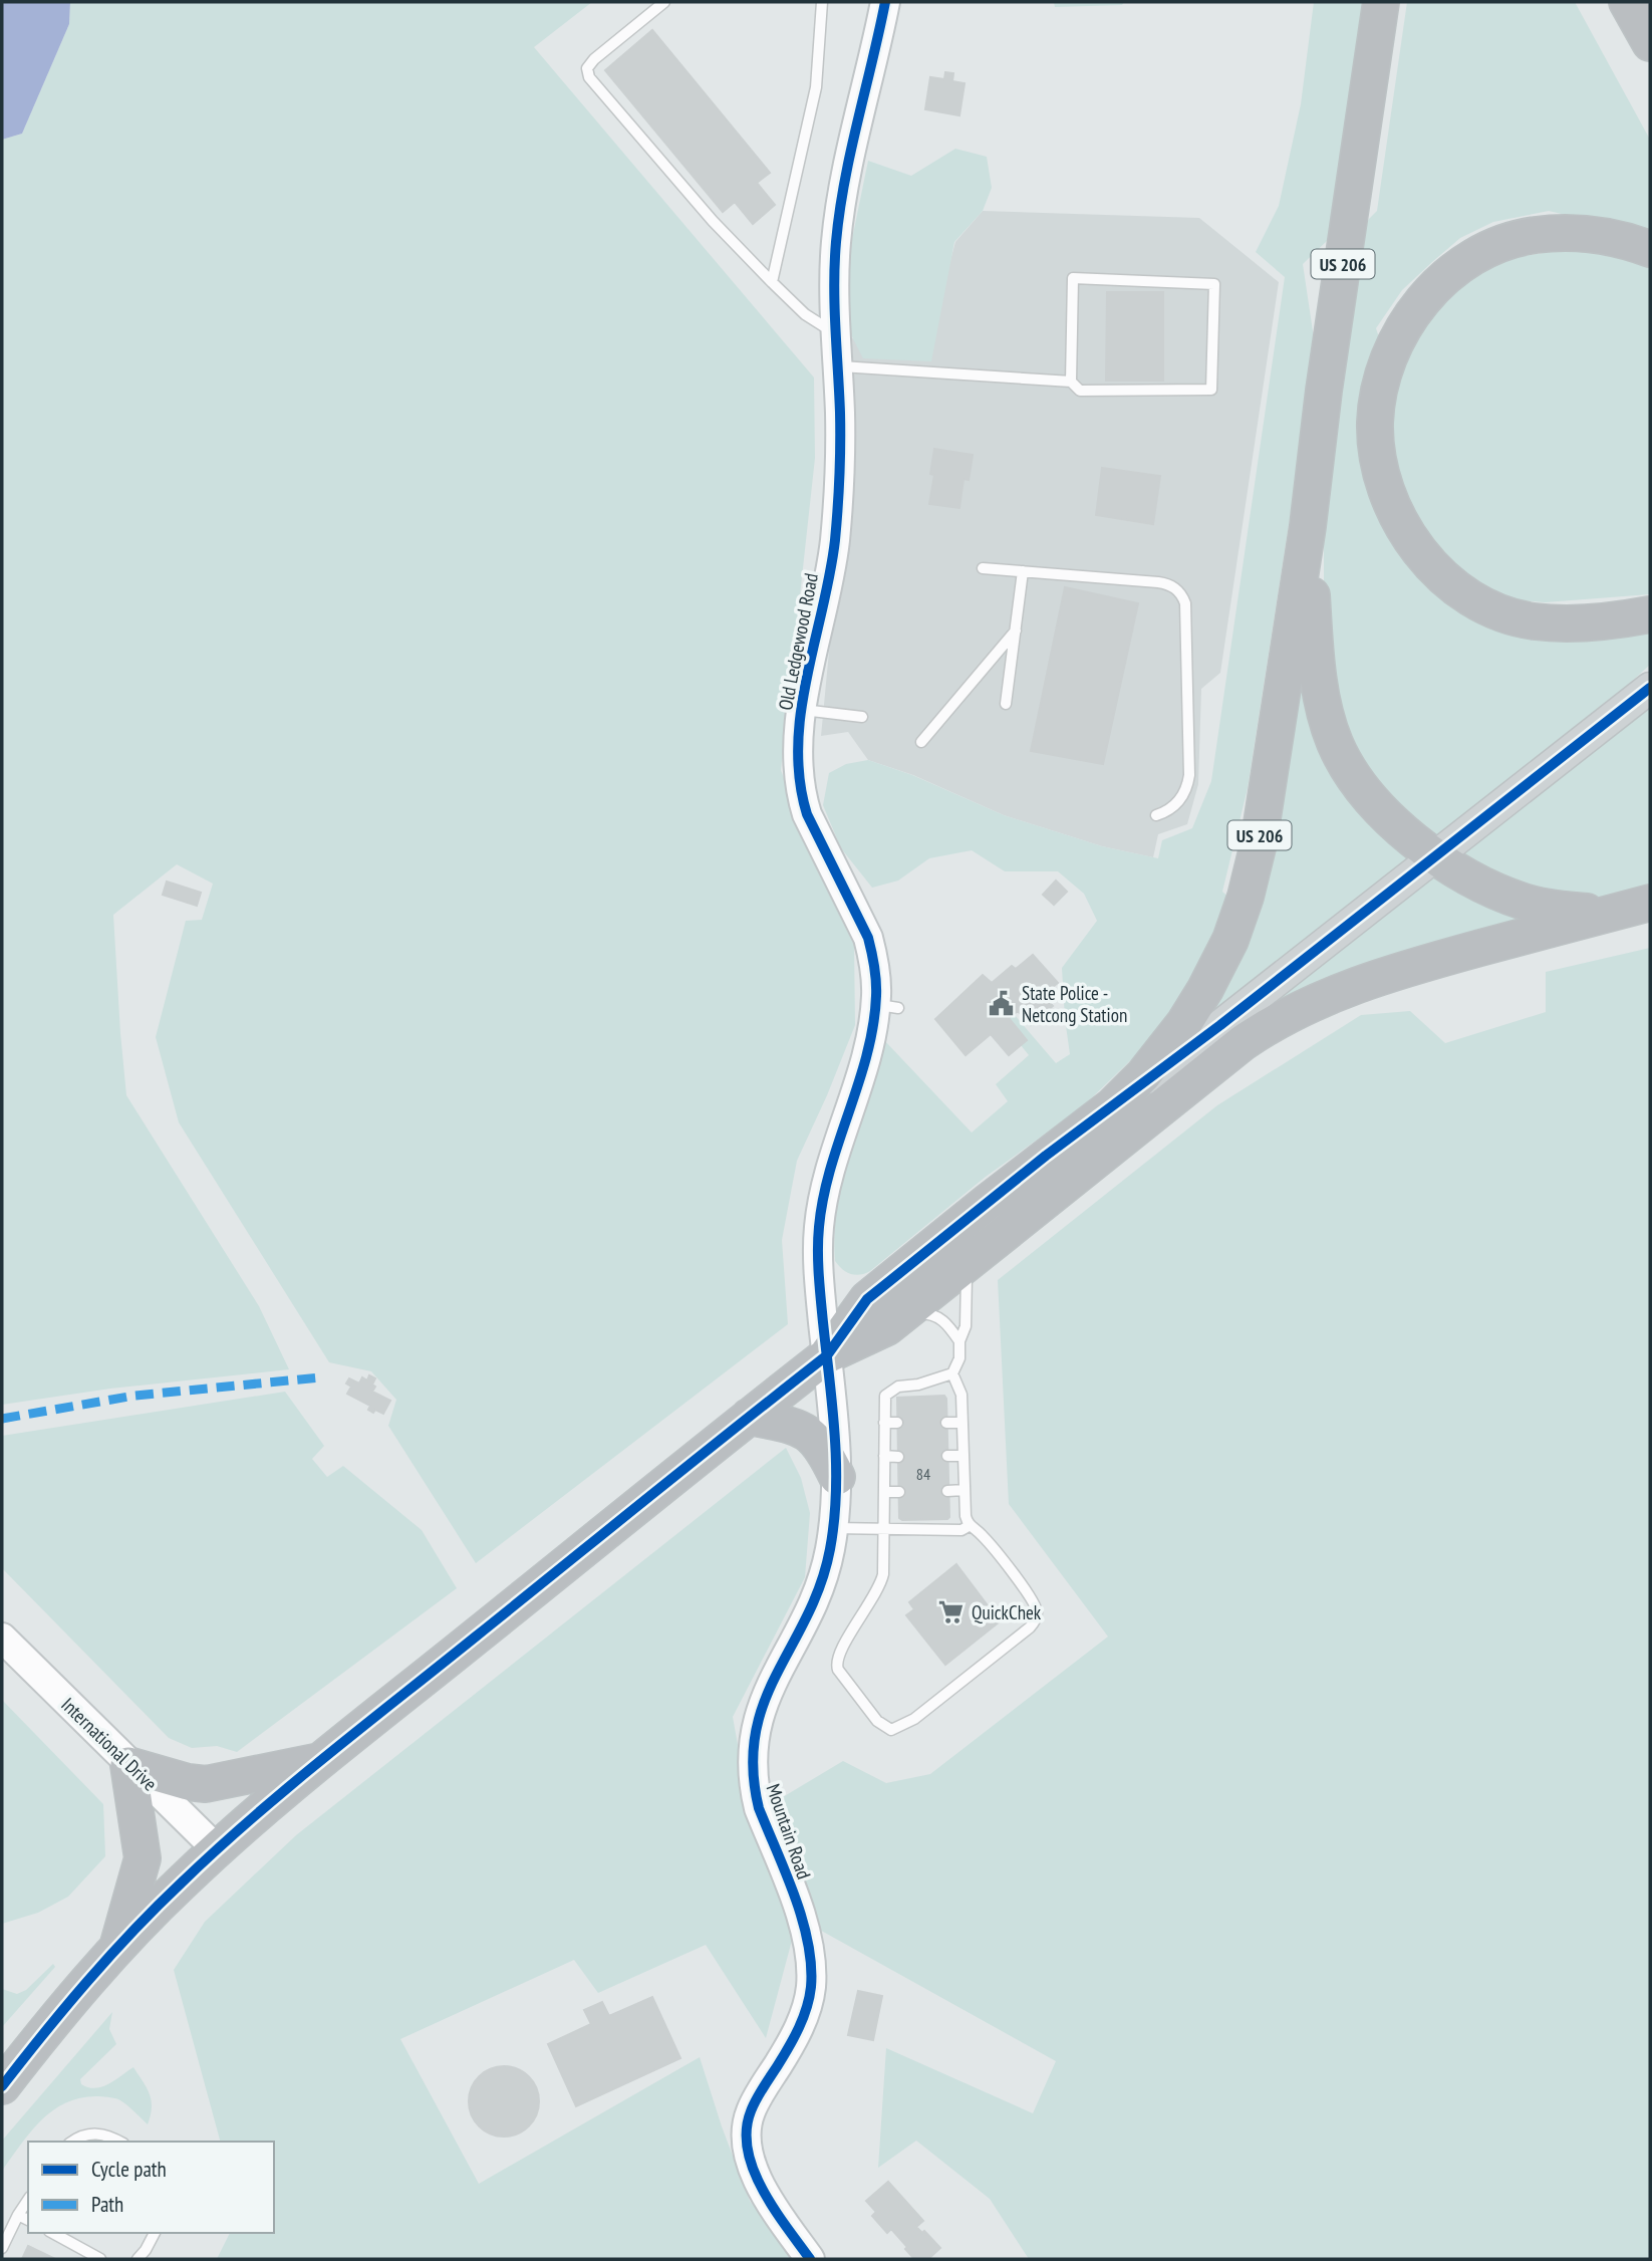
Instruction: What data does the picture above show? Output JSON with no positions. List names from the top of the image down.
{
  "streets": {
    "highway": ["US 206"],
    "street": ["Old Ledgewood Road", "International Drive", "Mountain Road"]
  },
  "crossings": [
    ["US 206", "Old Ledgewood Road"],
    ["US 206", "International Drive"],
    ["US 206", "Mountain Road"],
    ["Old Ledgewood Road", "Mountain Road"]
  ],
  "places": {
    "public building": ["State Police - Netcong Station"],
    "supermarket": ["QuickChek"]
  },
  "house_numbers": ["84"],
  "legend": ["Cycle path", "Path"]
}
